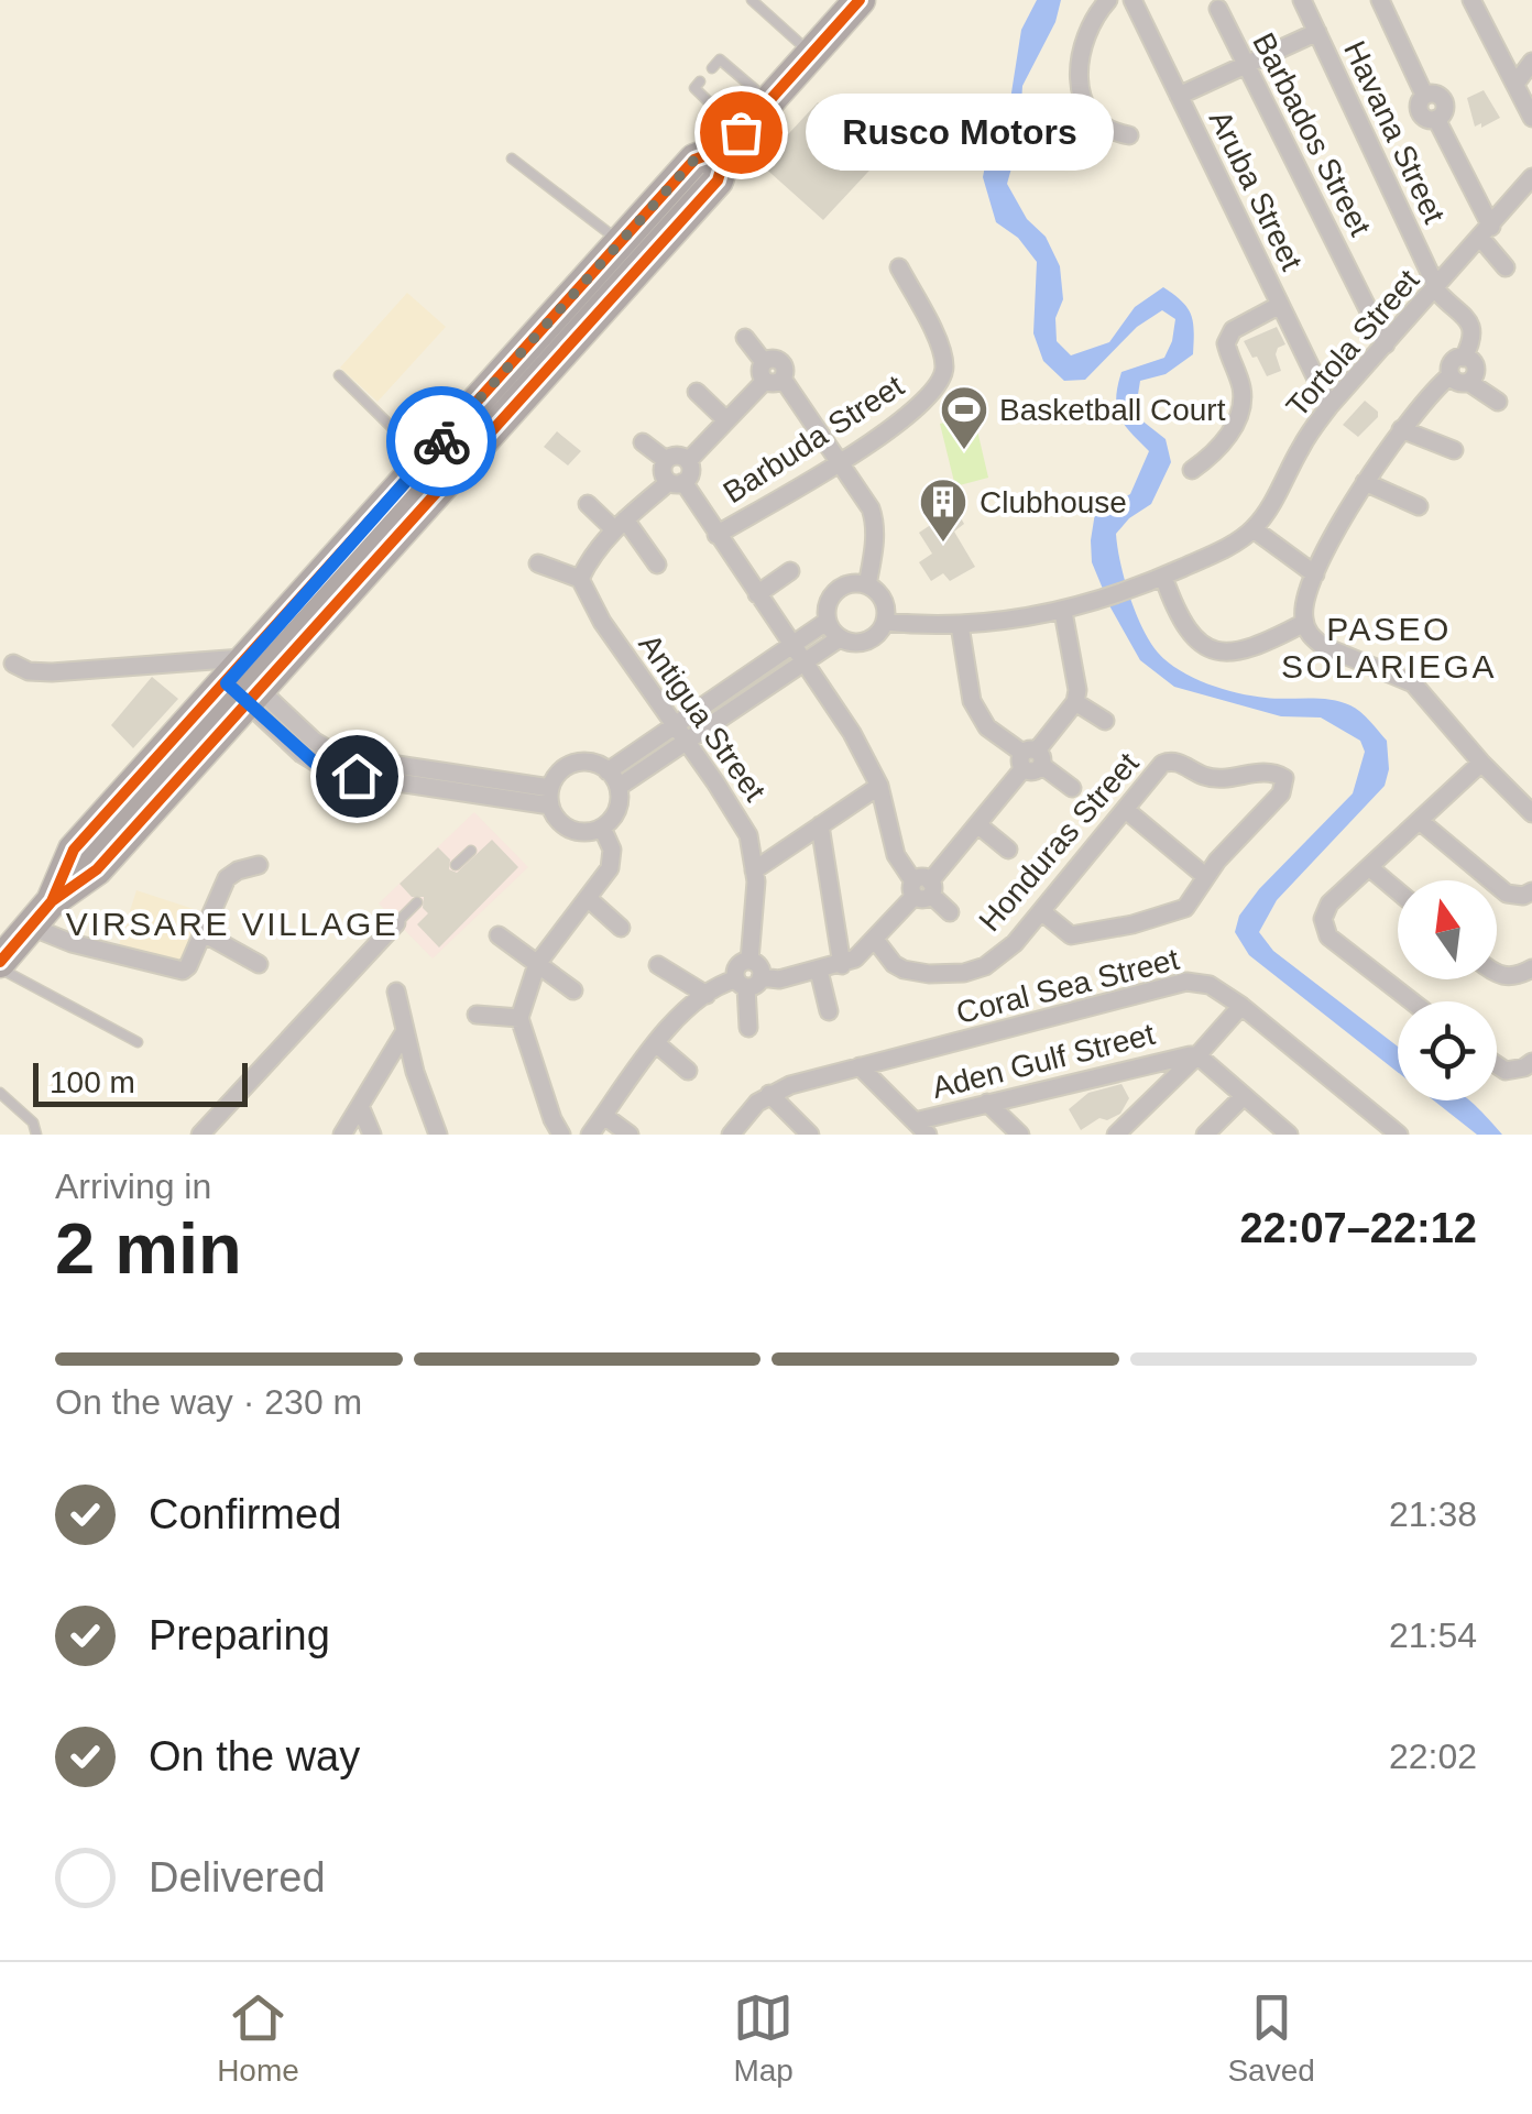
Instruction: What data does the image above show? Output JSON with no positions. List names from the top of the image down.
{
  "streets": {
    "street": [
      "Havana Street",
      "Barbados Street",
      "Aruba Street",
      "Tortola Street",
      "Barbuda Street",
      "Antigua Street",
      "Honduras Street",
      "Coral Sea Street",
      "Aden Gulf Street"
    ]
  },
  "crossings": [
    ["Havana Street", "Tortola Street"],
    ["Barbados Street", "Tortola Street"],
    ["Aruba Street", "Tortola Street"]
  ],
  "districts": ["PASEO SOLARIEGA", "VIRSARE VILLAGE"],
  "places": {
    "other": ["Rusco Motors"],
    "sports": ["Basketball Court"],
    "building": ["Clubhouse"]
  },
  "scale_bar": "100 m",
  "north": "top",
  "page": {
    "bubble": "Rusco Motors",
    "scale": "100 m",
    "heading": ["2 min", "Arriving in", "22:07–22:12"],
    "bar": "On the way · 230 m",
    "list": [
      ["Confirmed", "21:38"],
      ["Preparing", "21:54"],
      ["On the way", "22:02"],
      "Delivered"
    ],
    "tabs": ["Home", "Map", "Saved"]
  }
}
